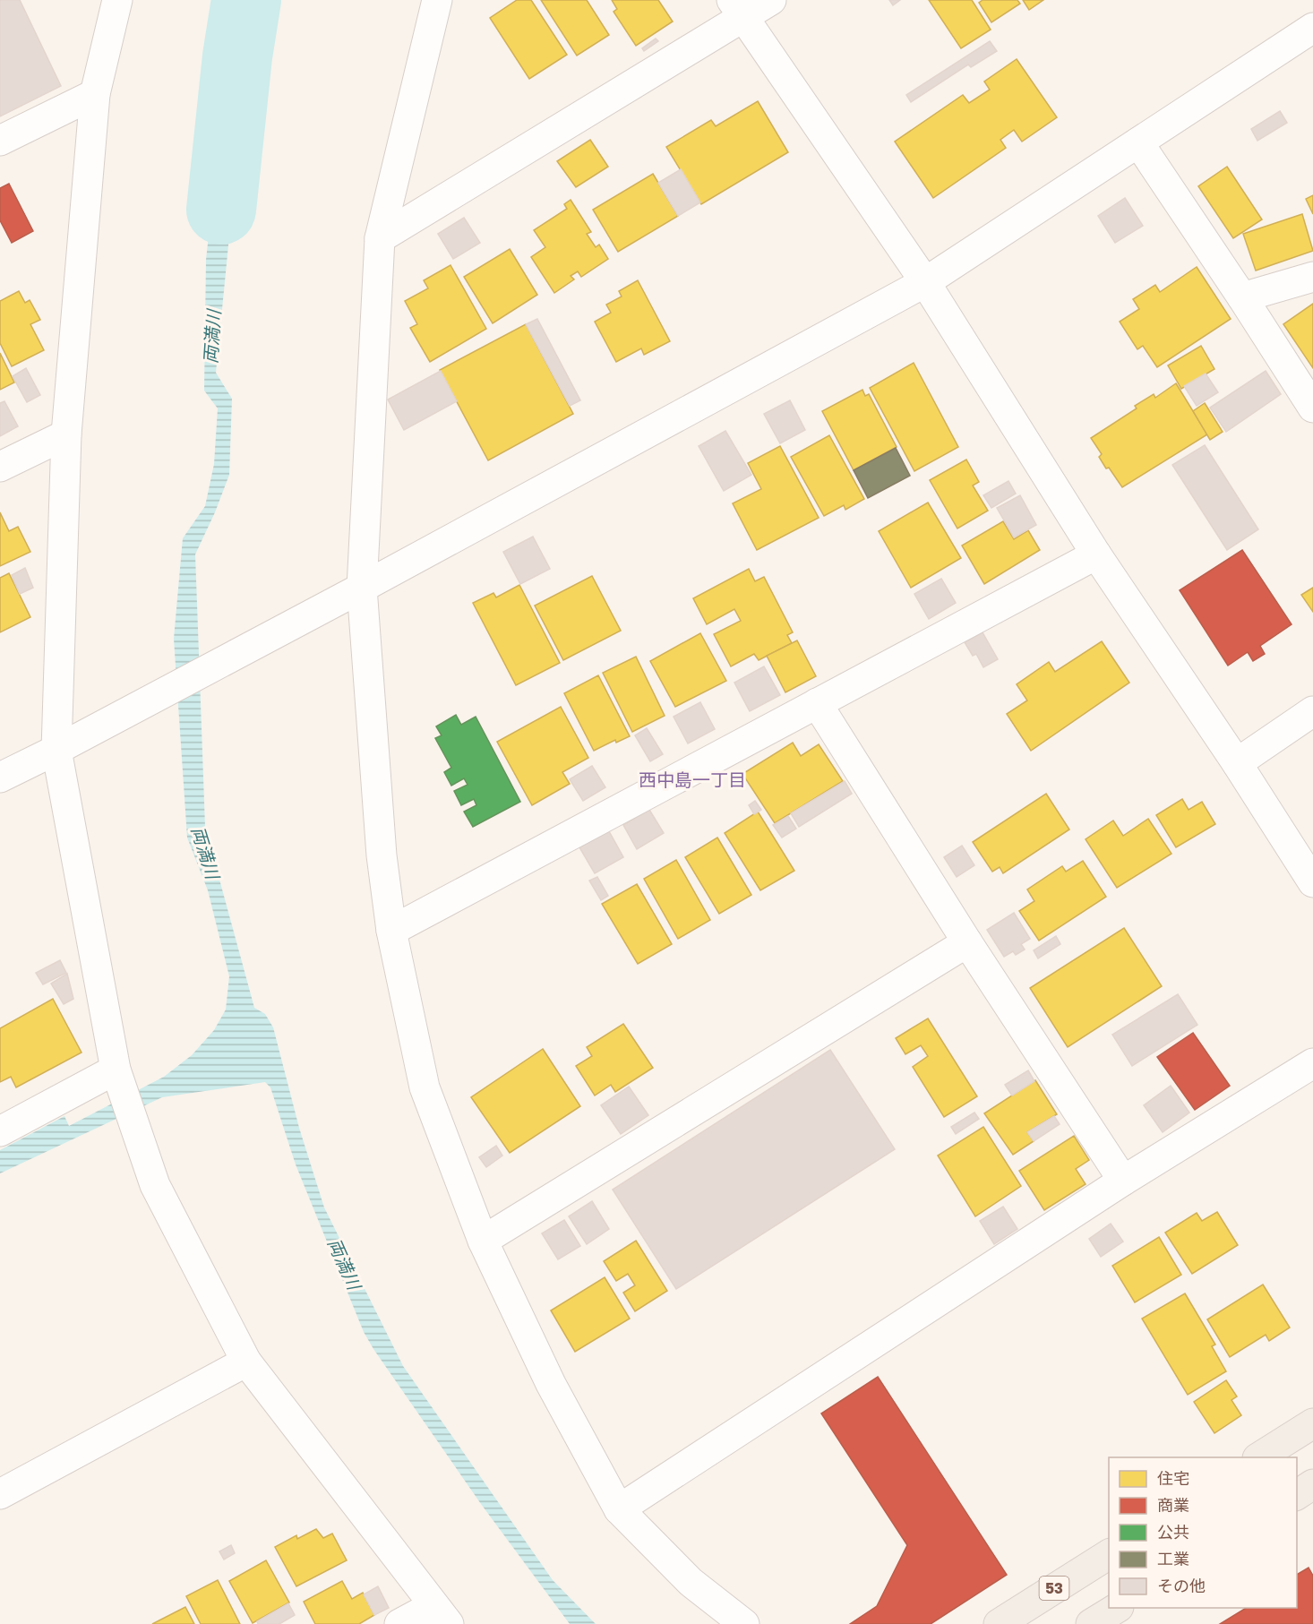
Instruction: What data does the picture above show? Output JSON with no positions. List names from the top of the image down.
{
  "streets": {
    "main road": ["53"]
  },
  "districts": ["西中島一丁目"],
  "water": ["両満川"],
  "legend": [
    "住宅",
    "商業",
    "公共",
    "工業",
    "その他"
  ]
}
